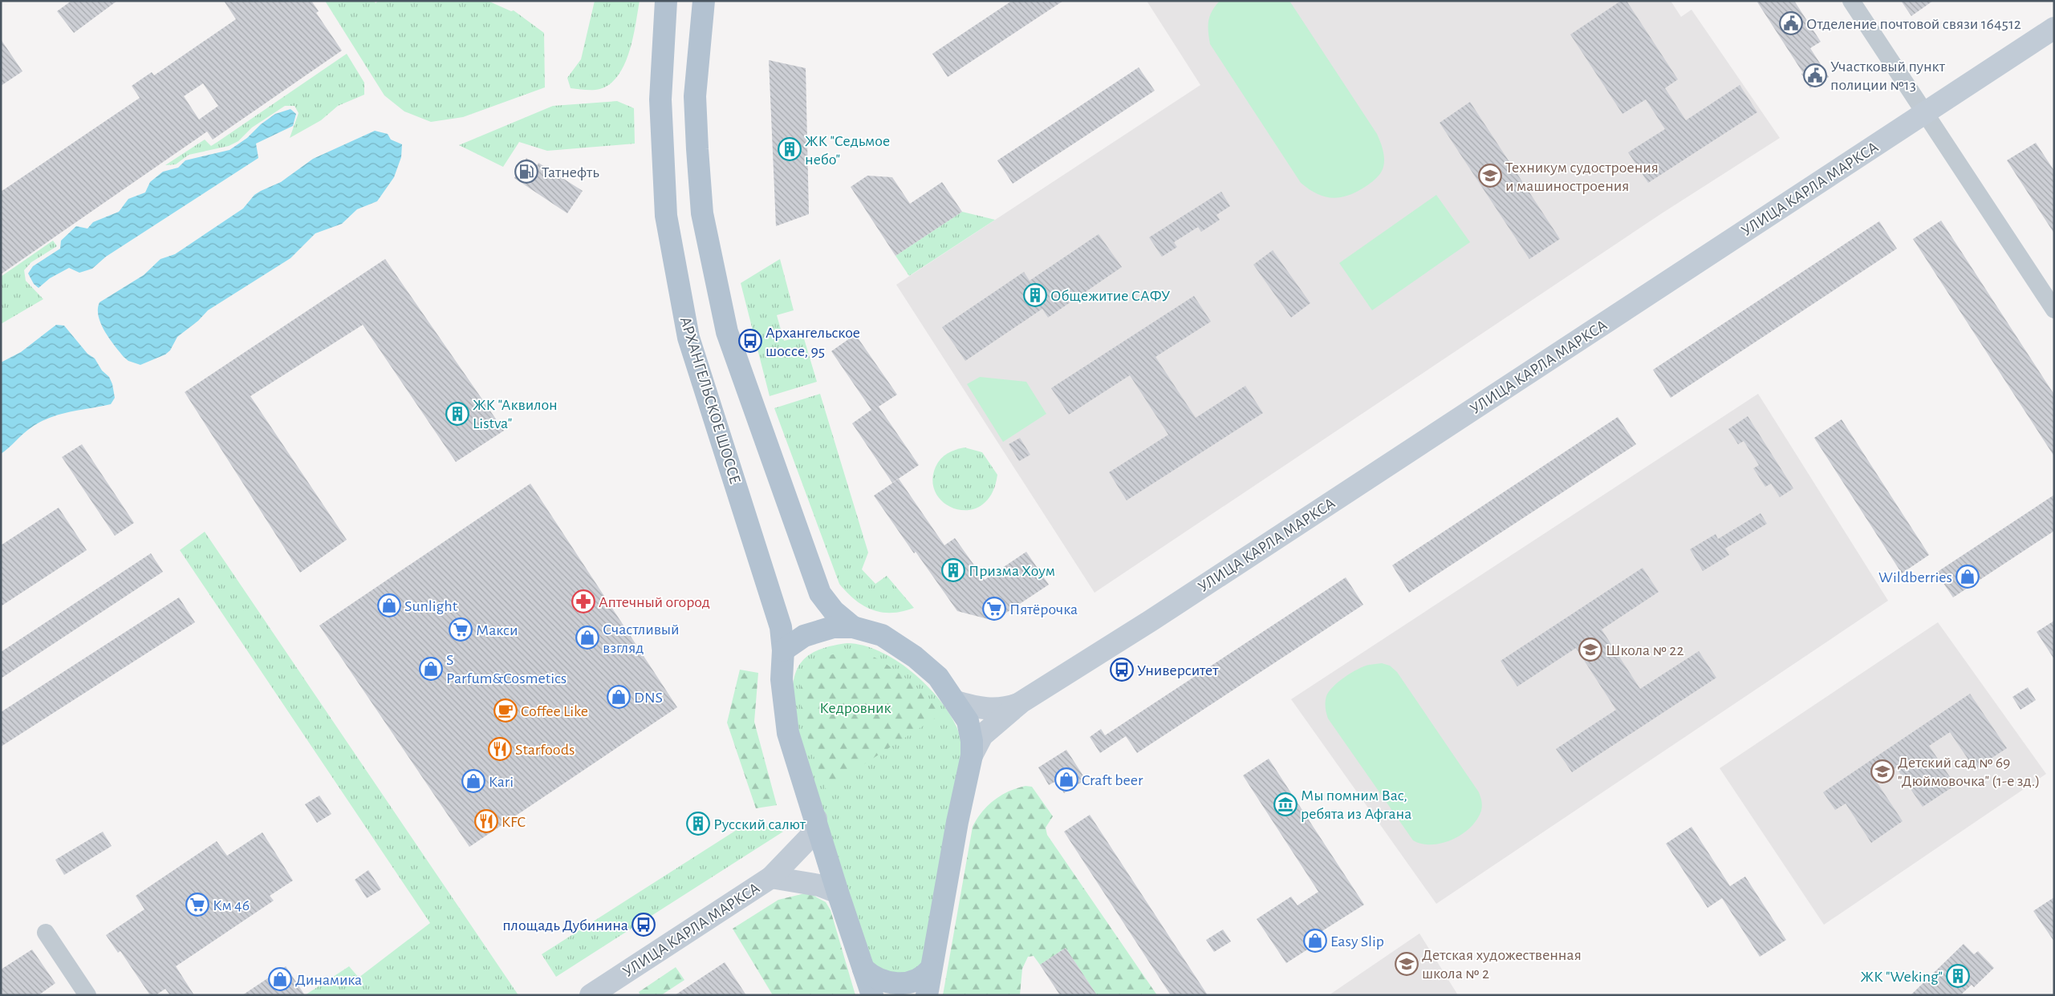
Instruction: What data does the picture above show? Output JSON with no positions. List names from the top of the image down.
{
  "streets": {
    "main road": ["АРХАНГЕЛЬСКОЕ ШОССЕ"],
    "street": ["УЛИЦА КАРЛА МАРКСА"]
  },
  "crossings": [
    ["УЛИЦА КАРЛА МАРКСА", "АРХАНГЕЛЬСКОЕ ШОССЕ"]
  ],
  "parks": ["Кедровник"],
  "places": {
    "public building": ["Отделение почтовой связи 164512", "Участковый пункт полиции №13"],
    "building": [
      "ЖК \"Седьмое небо\"",
      "Общежитие САФУ",
      "ЖК \"Аквилон Listva\"",
      "Призма Хоум",
      "Русский салют",
      "ЖК \"Weking\""
    ],
    "fuel station": ["Татнефть"],
    "school or university": [
      "Техникум судостроения и машиностроения",
      "Школа № 22",
      "Детский сад № 69 \"Дюймовочка\" (1-е зд.)",
      "Детская художественная школа № 2"
    ],
    "bus stop": ["Архангельское шоссе, 95", "Университет", "площадь Дубинина"],
    "shop": [
      "Wildberries",
      "Sunlight",
      "Счастливый взгляд",
      "S Parfum&Cosmetics",
      "DNS",
      "Craft beer",
      "Kari",
      "Easy Slip",
      "Динамика"
    ],
    "pharmacy": ["Аптечный огород"],
    "supermarket": ["Пятёрочка", "Макси", "Км 46"],
    "cafe": ["Coffee Like"],
    "restaurant": ["Starfoods", "KFC"],
    "museum": ["Мы помним Вас, ребята из Афгана"]
  }
}
